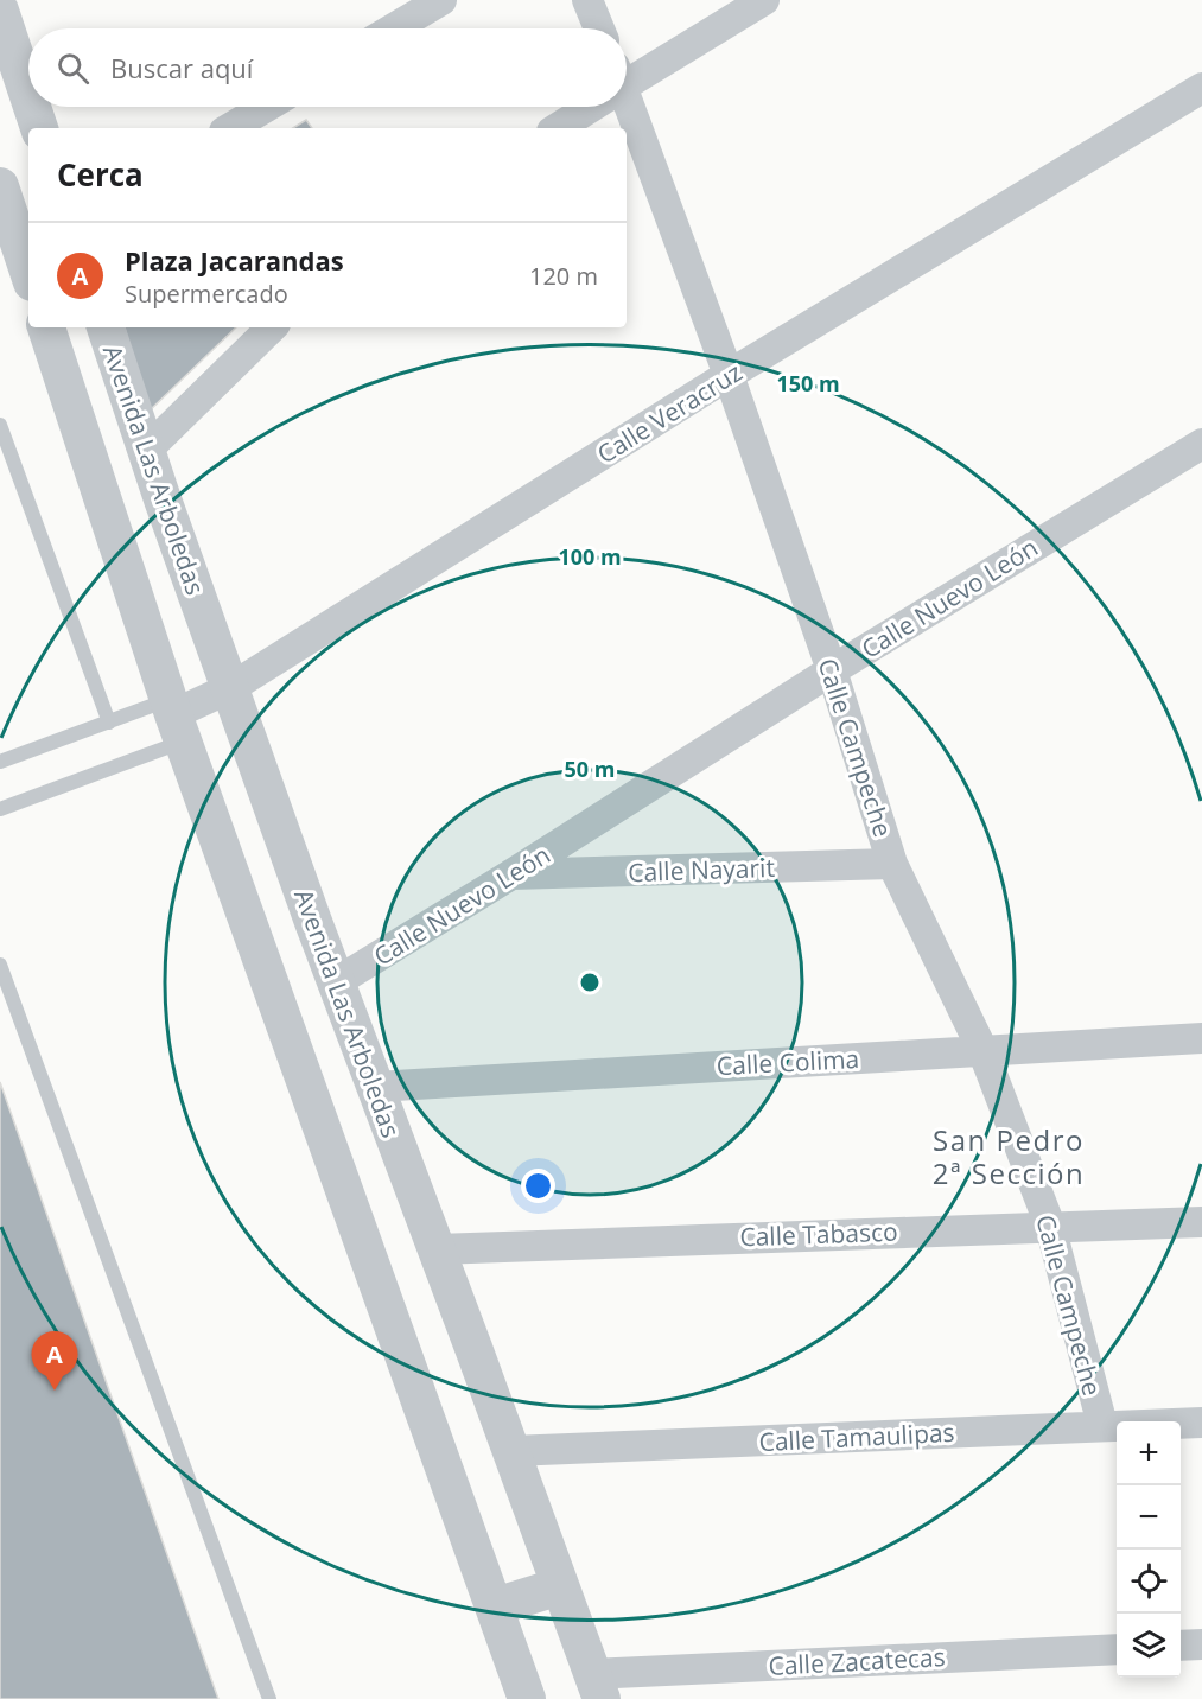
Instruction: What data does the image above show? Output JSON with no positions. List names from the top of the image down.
{
  "streets": {
    "street": [
      "Calle Veracruz",
      "Avenida Las Arboledas",
      "Calle Nuevo León",
      "Calle Campeche",
      "Calle Nayarit",
      "Calle Colima",
      "Calle Tabasco",
      "Calle Tamaulipas",
      "Calle Zacatecas"
    ]
  },
  "crossings": [
    ["Calle Veracruz", "Avenida Las Arboledas"],
    ["Calle Veracruz", "Calle Campeche"],
    ["Avenida Las Arboledas", "Calle Nuevo León"],
    ["Avenida Las Arboledas", "Calle Colima"],
    ["Avenida Las Arboledas", "Calle Tabasco"],
    ["Avenida Las Arboledas", "Calle Tamaulipas"],
    ["Avenida Las Arboledas", "Calle Zacatecas"],
    ["Calle Nuevo León", "Calle Campeche"],
    ["Calle Nuevo León", "Calle Nayarit"],
    ["Calle Campeche", "Calle Nayarit"],
    ["Calle Campeche", "Calle Colima"],
    ["Calle Campeche", "Calle Tabasco"],
    ["Calle Campeche", "Calle Tamaulipas"]
  ],
  "districts": ["San Pedro 2ª Sección"],
  "page": {
    "search": "Buscar aquí",
    "heading": "Cerca",
    "list": [
      {
        "mark": "A",
        "name": "Plaza Jacarandas",
        "note": "Supermercado",
        "value": "120 m"
      }
    ],
    "pins": "A",
    "map_buttons": ["+", "−"]
  },
  "rings": ["150 m", "100 m", "50 m"]
}
